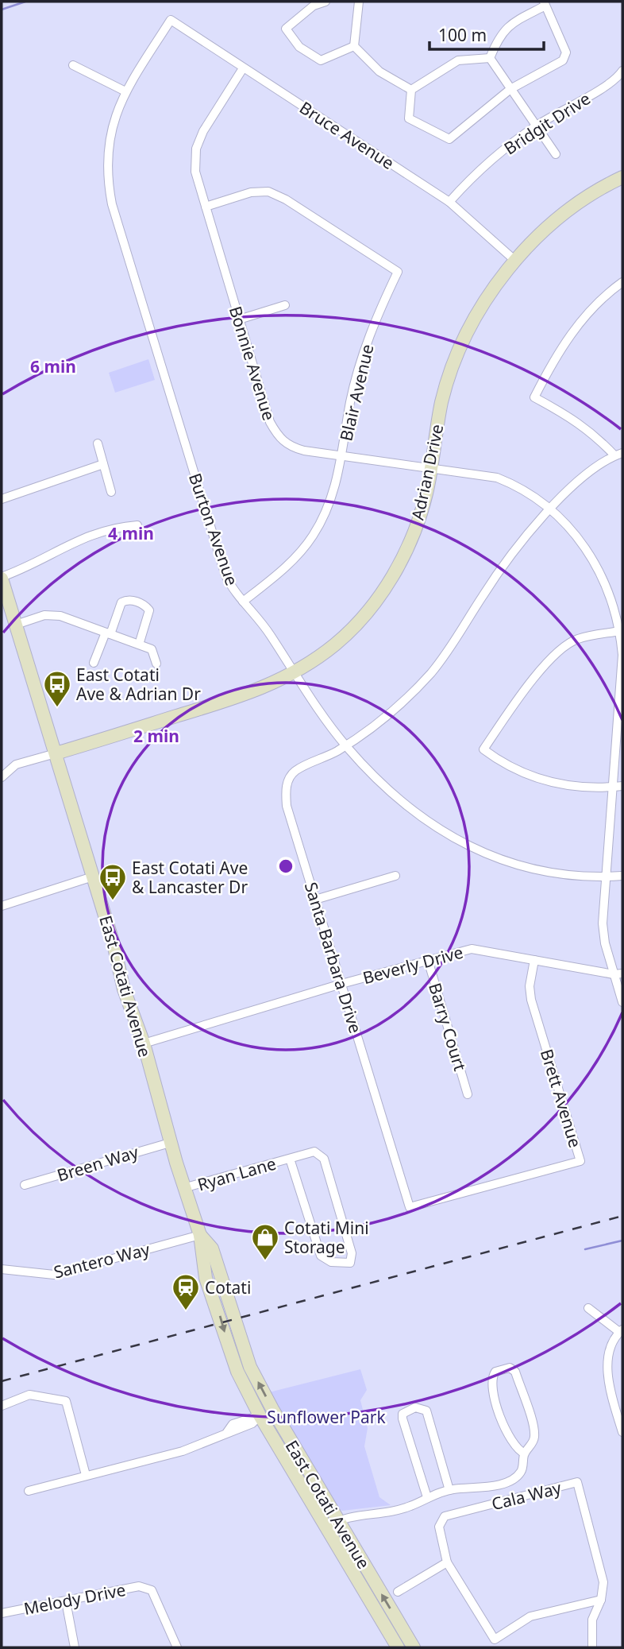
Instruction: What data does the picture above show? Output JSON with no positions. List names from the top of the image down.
{
  "streets": {
    "main road": ["Adrian Drive", "East Cotati Avenue"],
    "street": [
      "Bridgit Drive",
      "Bruce Avenue",
      "Bonnie Avenue",
      "Blair Avenue",
      "Burton Avenue",
      "Santa Barbara Drive",
      "Beverly Drive",
      "Barry Court",
      "Brett Avenue",
      "Breen Way",
      "Ryan Lane",
      "Santero Way",
      "Cala Way",
      "Melody Drive"
    ]
  },
  "crossings": [
    ["Bridgit Drive", "Bruce Avenue"],
    ["Bruce Avenue", "Bonnie Avenue"],
    ["Bruce Avenue", "Adrian Drive"],
    ["Bruce Avenue", "Burton Avenue"],
    ["Bonnie Avenue", "Blair Avenue"],
    ["Bonnie Avenue", "Adrian Drive"],
    ["Bonnie Avenue", "Burton Avenue"],
    ["Bonnie Avenue", "Santa Barbara Drive"],
    ["Bonnie Avenue", "Beverly Drive"],
    ["Blair Avenue", "Burton Avenue"],
    ["Adrian Drive", "Burton Avenue"],
    ["Adrian Drive", "East Cotati Avenue"],
    ["Burton Avenue", "Santa Barbara Drive"],
    ["Santa Barbara Drive", "Beverly Drive"],
    ["Santa Barbara Drive", "Brett Avenue"],
    ["Beverly Drive", "East Cotati Avenue"],
    ["Beverly Drive", "Barry Court"],
    ["Beverly Drive", "Brett Avenue"],
    ["East Cotati Avenue", "Breen Way"],
    ["East Cotati Avenue", "Ryan Lane"],
    ["East Cotati Avenue", "Santero Way"]
  ],
  "parks": ["Sunflower Park"],
  "places": {
    "bus stop": ["East Cotati Ave & Adrian Dr", "East Cotati Ave & Lancaster Dr"],
    "shop": ["Cotati Mini Storage"],
    "station": ["Cotati"]
  },
  "scale_bar": "100 m",
  "rings": ["6 min", "4 min", "2 min"]
}
